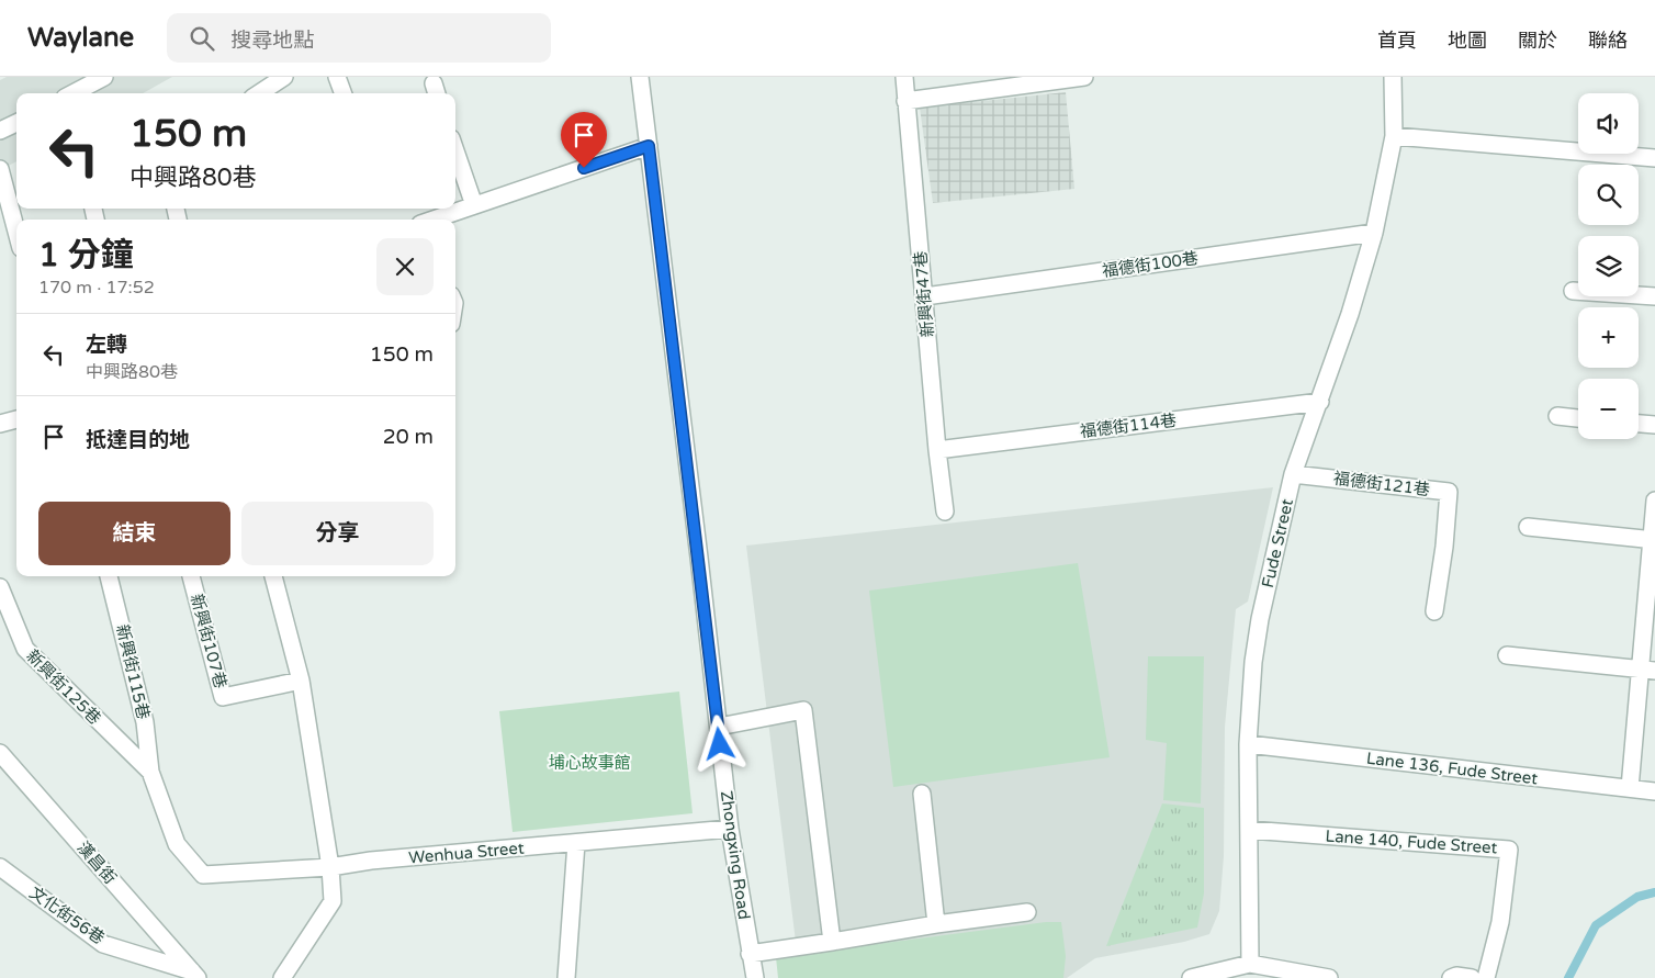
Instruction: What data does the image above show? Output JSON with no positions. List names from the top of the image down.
{
  "streets": {
    "street": [
      "福德街100巷",
      "新興街47巷",
      "福德街114巷",
      "福德街121巷",
      "Fude Street",
      "新興街107巷",
      "新興街115巷",
      "新興街125巷",
      "Lane 136, Fude Street",
      "Lane 140, Fude Street",
      "Wenhua Street",
      "Zhongxing Road",
      "漢昌街",
      "文化街56巷"
    ]
  },
  "crossings": [
    ["福德街100巷", "新興街47巷"],
    ["福德街100巷", "Fude Street"],
    ["新興街47巷", "福德街114巷"],
    ["福德街114巷", "Fude Street"],
    ["福德街121巷", "Fude Street"],
    ["Fude Street", "Lane 136, Fude Street"],
    ["Fude Street", "Lane 140, Fude Street"],
    ["新興街115巷", "新興街125巷"],
    ["新興街115巷", "Wenhua Street"],
    ["新興街125巷", "Wenhua Street"],
    ["Wenhua Street", "Zhongxing Road"],
    ["漢昌街", "文化街56巷"]
  ],
  "parks": ["埔心故事館"],
  "page": {
    "header": "Waylane",
    "search": "搜尋地點",
    "nav": [
      "首頁",
      "地圖",
      "關於",
      "聯絡"
    ],
    "map_buttons": ["+", "−"],
    "turn": ["150 m", "中興路80巷"],
    "heading": ["1 分鐘", "170 m · 17:52"],
    "list": [
      {
        "name": "左轉",
        "note": "中興路80巷",
        "value": "150 m"
      },
      {
        "name": "抵達目的地",
        "value": "20 m"
      }
    ],
    "buttons": ["結束", "分享"]
  }
}
